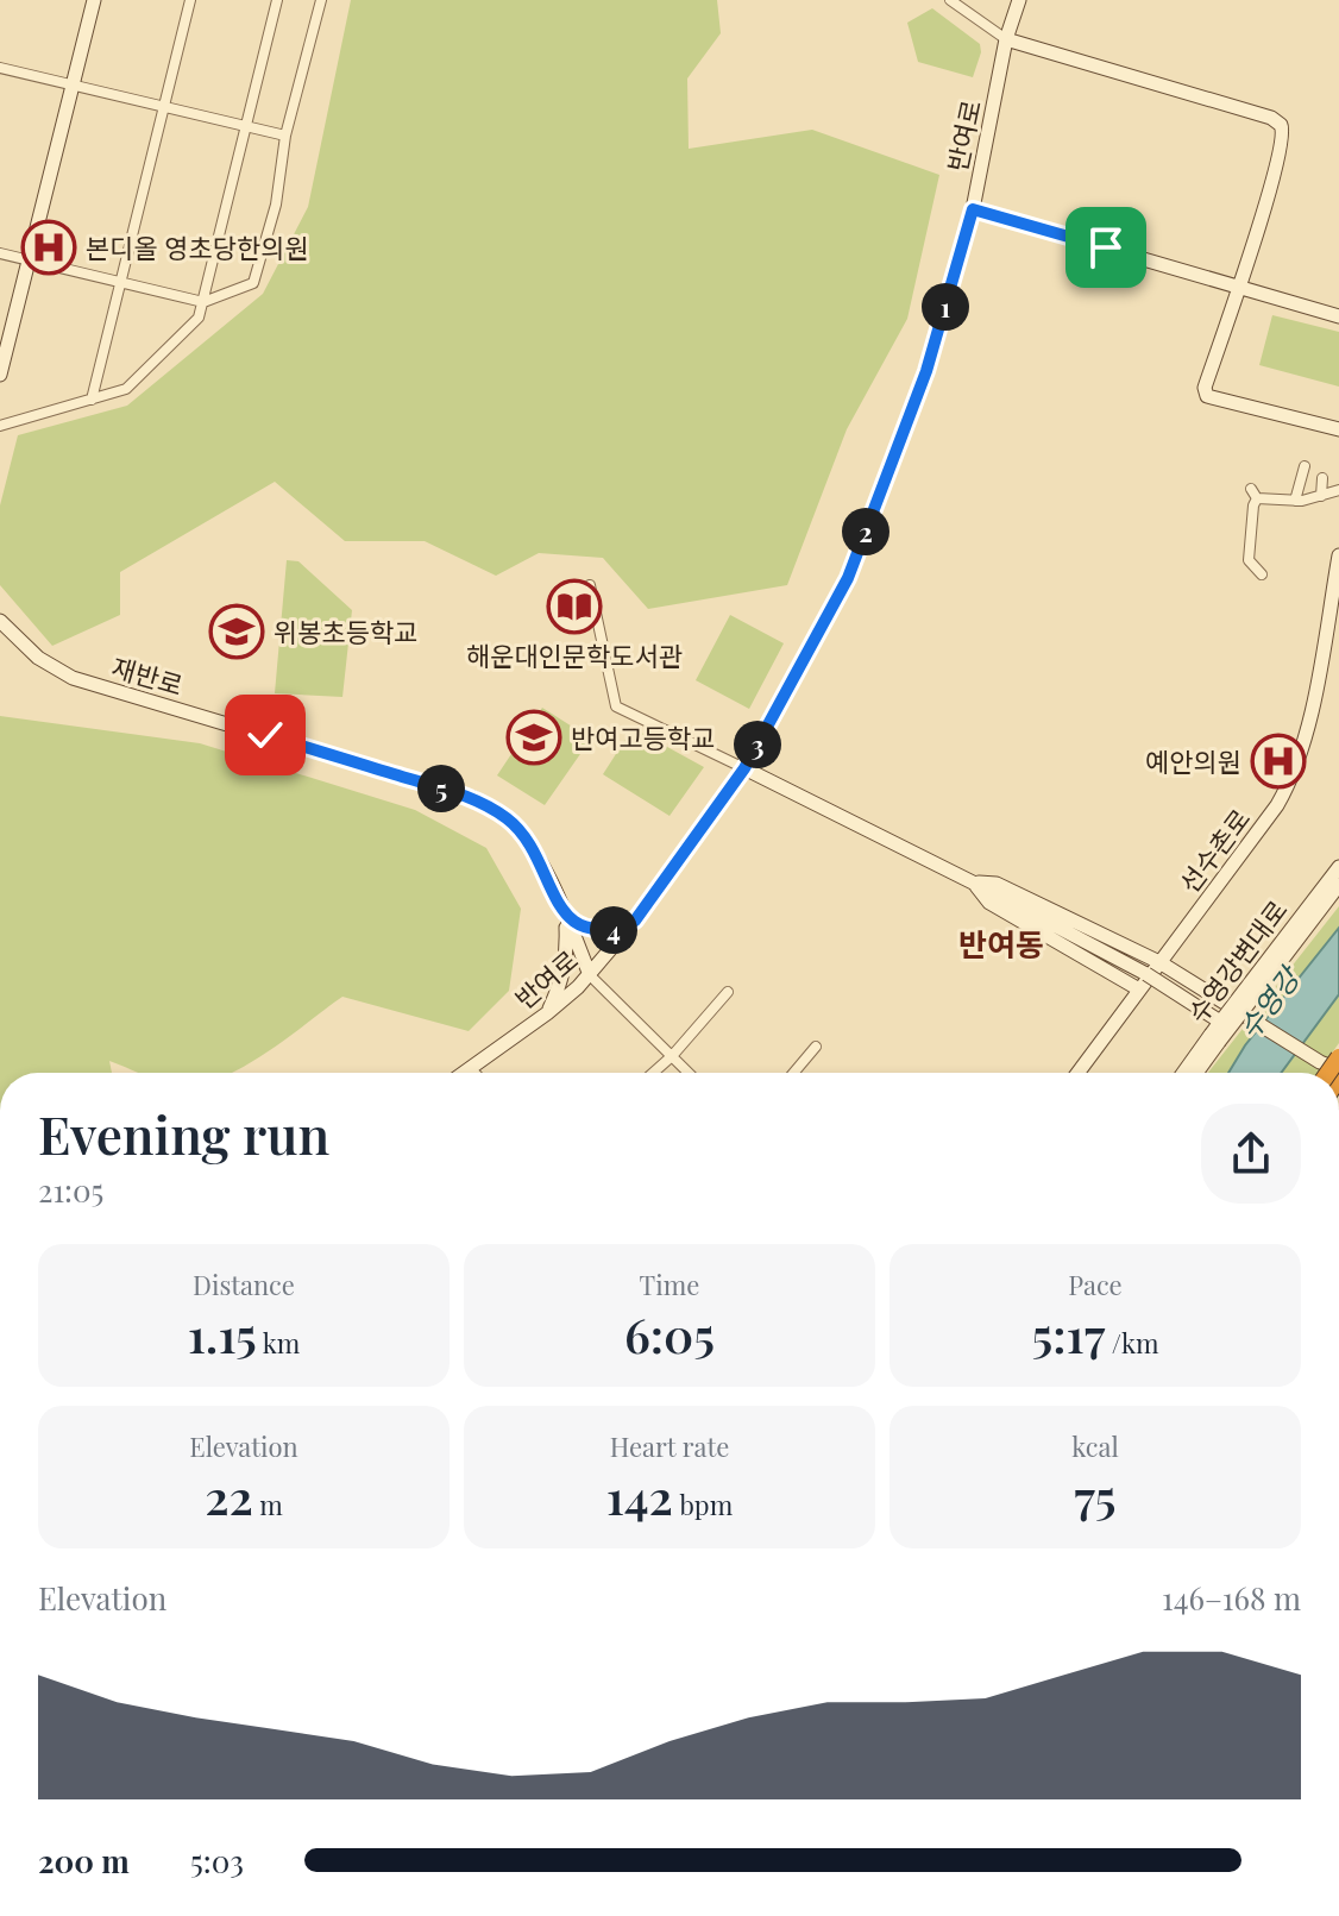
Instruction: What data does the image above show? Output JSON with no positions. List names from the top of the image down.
{
  "streets": {
    "main road": [
      "반여로",
      "재반로",
      "선수촌로",
      "수영강변대로"
    ]
  },
  "crossings": [
    ["반여로", "재반로"]
  ],
  "districts": ["반여동"],
  "water": ["수영강"],
  "places": {
    "hospital": ["본디올 영초당한의원", "예안의원"],
    "library": ["해운대인문학도서관"],
    "school or university": ["위봉초등학교", "반여고등학교"]
  },
  "page": {
    "pins": [
      "1",
      "2",
      "3",
      "5",
      "4"
    ],
    "heading": ["Evening run", "21:05"],
    "stats": [
      ["Distance", "1.15 km"],
      ["Time", "6:05"],
      ["Pace", "5:17 /km"],
      ["Elevation", "22 m"],
      ["Heart rate", "142 bpm"],
      ["kcal", "75"]
    ],
    "chart": ["Elevation", "146–168 m"],
    "list": [
      {
        "name": "200 m",
        "note": "5:03"
      }
    ]
  }
}
